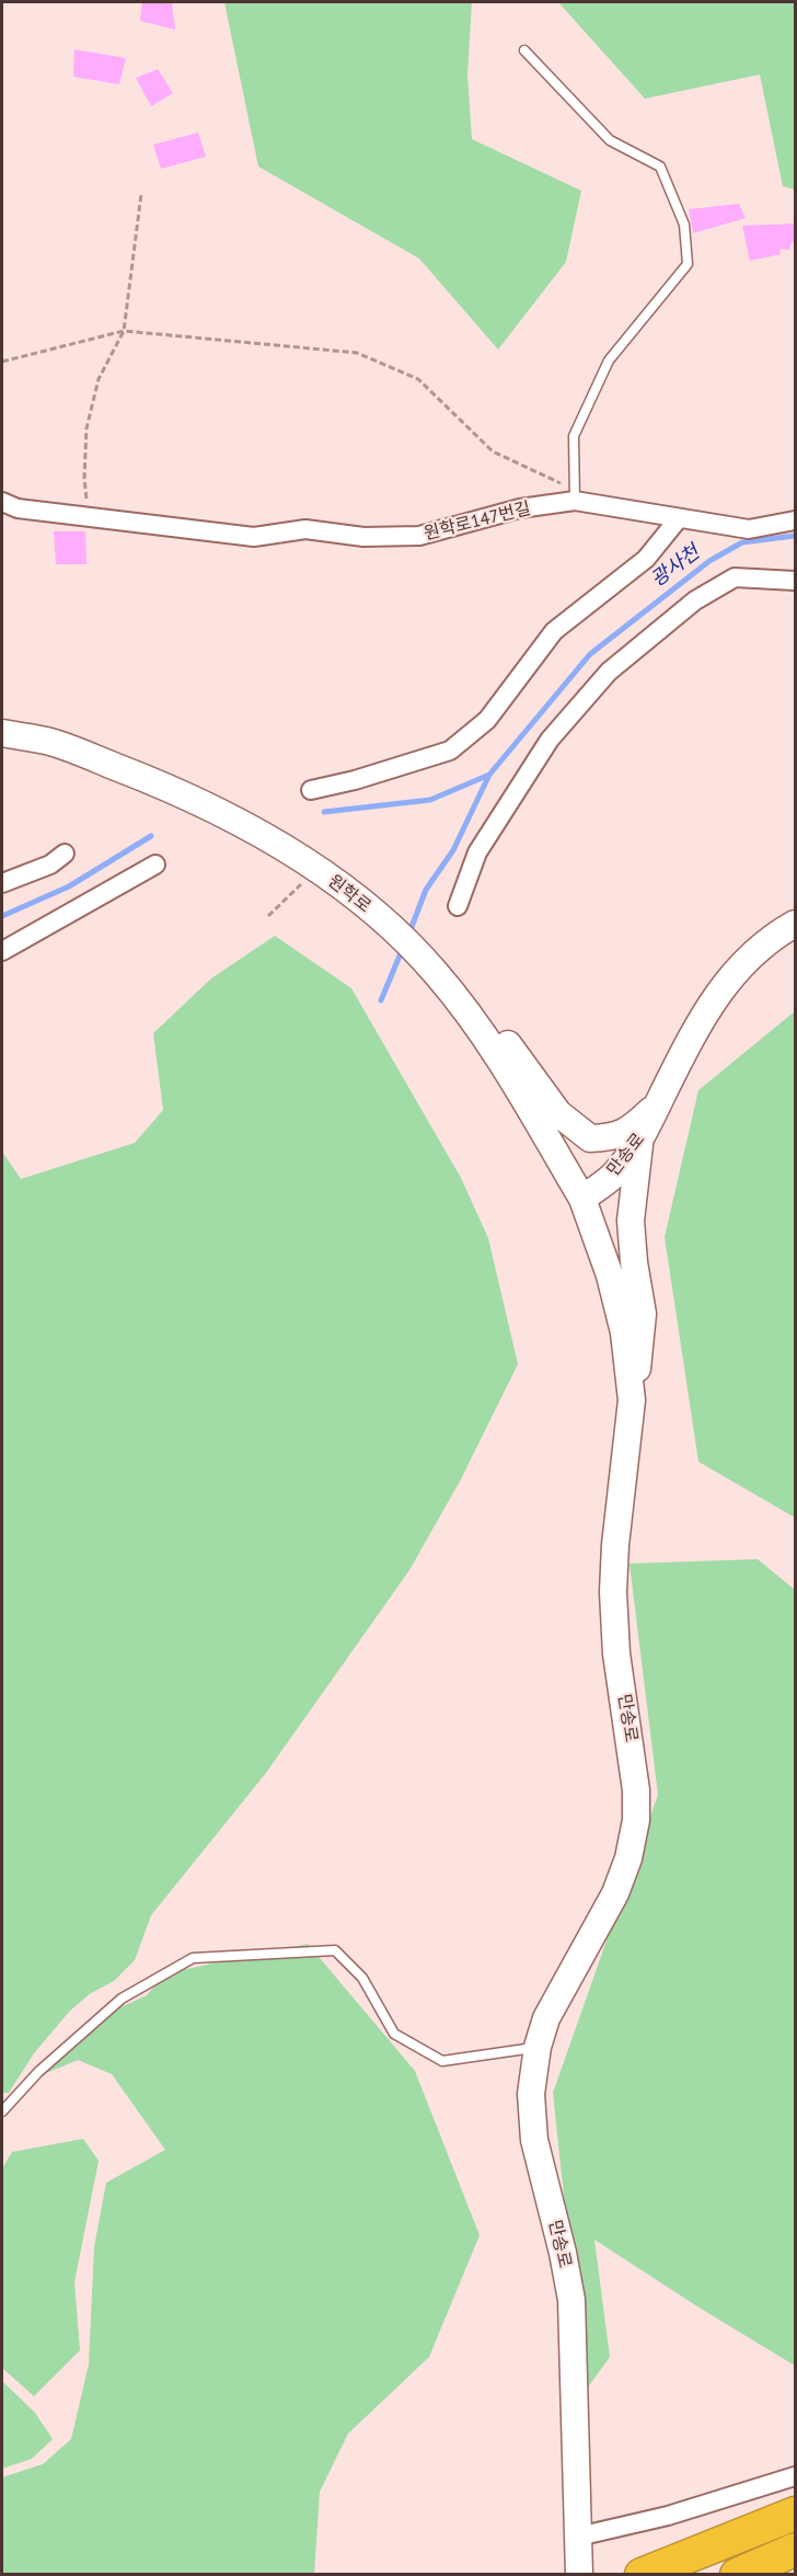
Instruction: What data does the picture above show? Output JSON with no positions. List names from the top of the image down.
{
  "streets": {
    "street": ["원학로147번길", "원학로", "만송로"]
  },
  "crossings": [
    ["원학로", "만송로"]
  ],
  "water": ["광사천"]
}
